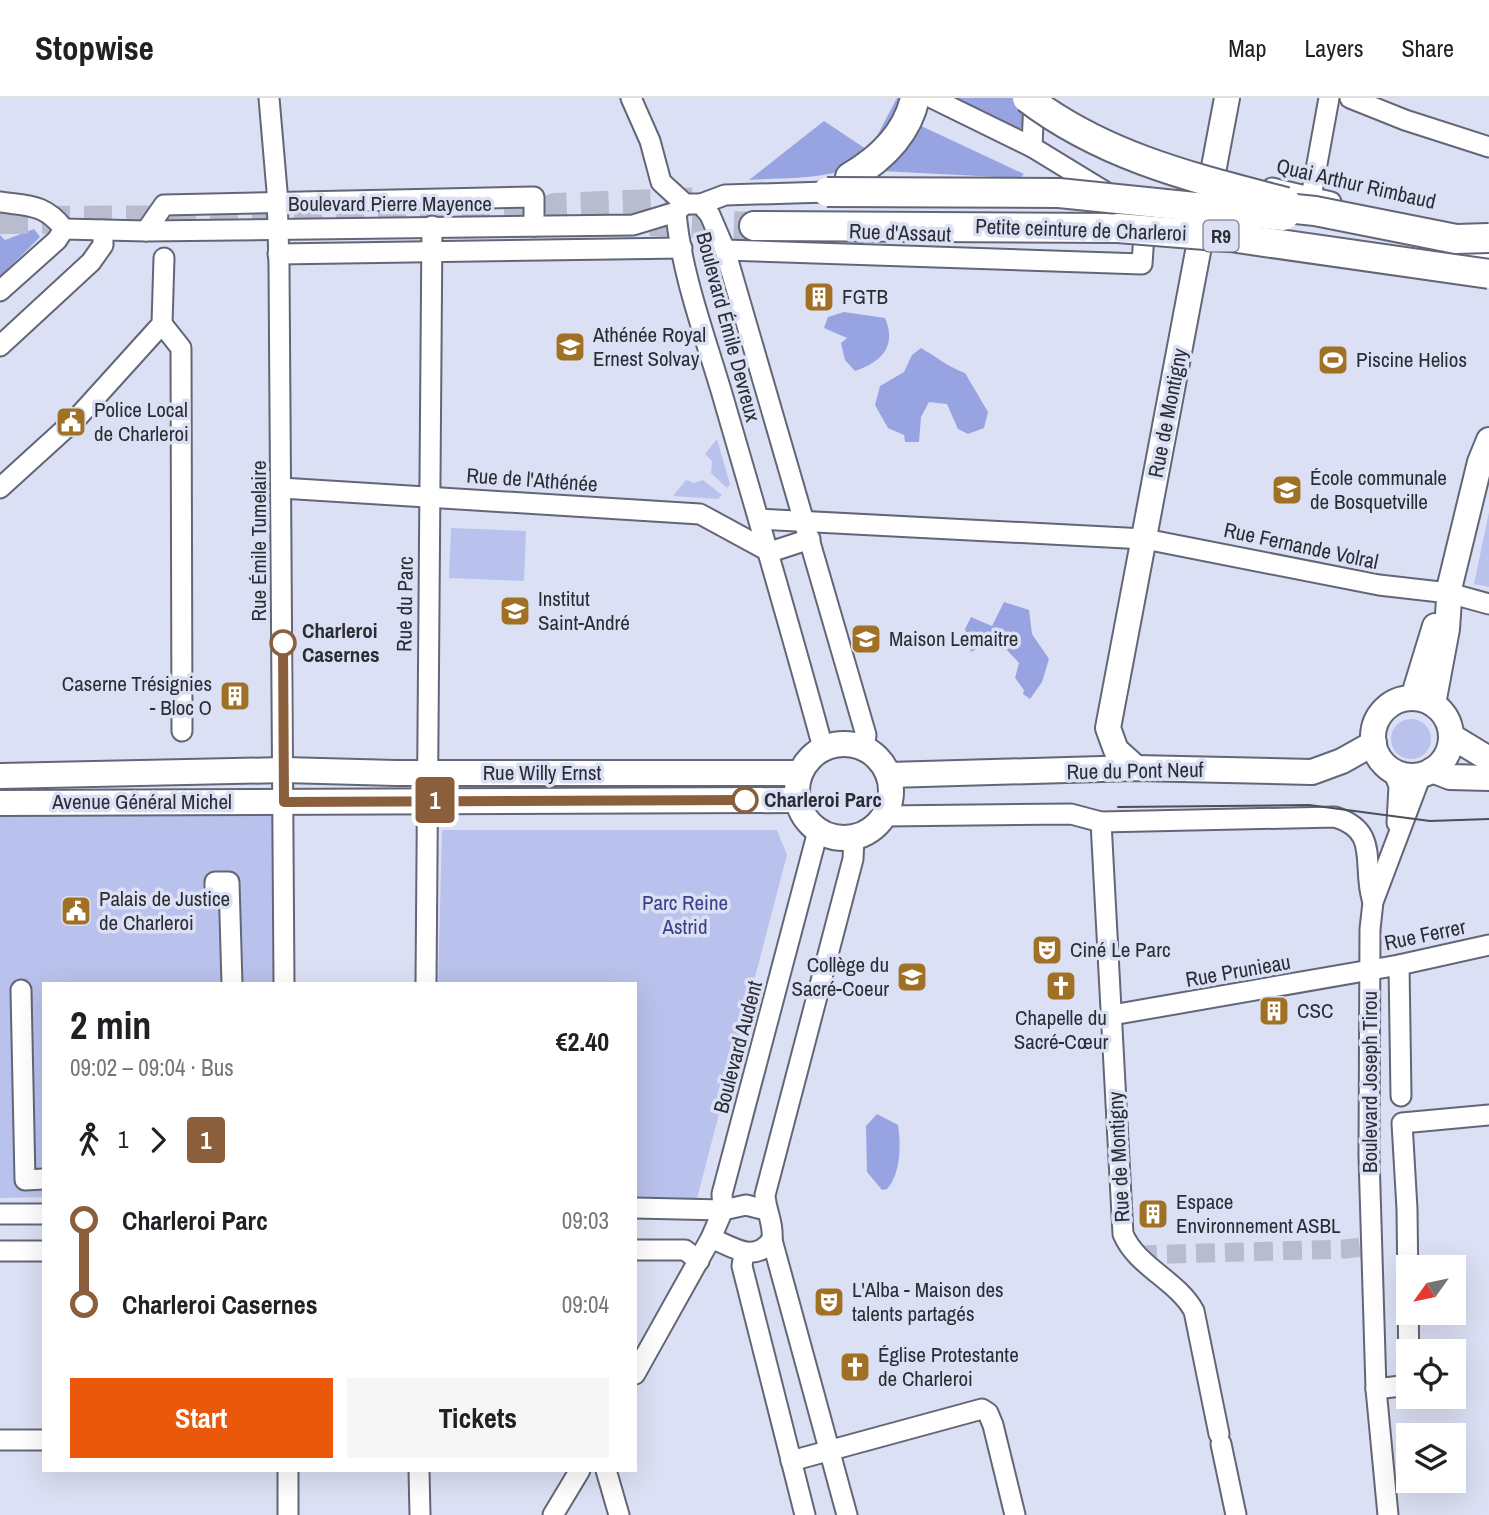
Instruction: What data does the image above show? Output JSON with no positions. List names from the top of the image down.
{
  "streets": {
    "highway": ["Petite ceinture de Charleroi", "R9"],
    "main road": [
      "Rue de Montigny",
      "Rue du Pont Neuf",
      "Rue Willy Ernst",
      "Avenue Général Michel"
    ],
    "street": [
      "Quai Arthur Rimbaud",
      "Boulevard Pierre Mayence",
      "Rue d'Assaut",
      "Boulevard Émile Devreux",
      "Rue de l'Athénée",
      "Rue Émile Tumelaire",
      "Rue Fernande Volral",
      "Rue du Parc",
      "Rue Ferrer",
      "Rue Prunieau",
      "Boulevard Audent",
      "Boulevard Joseph Tirou"
    ]
  },
  "crossings": [
    ["Quai Arthur Rimbaud", "Rue de Montigny"],
    ["Boulevard Pierre Mayence", "Boulevard Émile Devreux"],
    ["Boulevard Pierre Mayence", "Rue Émile Tumelaire"],
    ["Boulevard Pierre Mayence", "Rue du Parc"],
    ["Rue d'Assaut", "Boulevard Émile Devreux"],
    ["Boulevard Émile Devreux", "Rue de l'Athénée"],
    ["Boulevard Émile Devreux", "Rue du Pont Neuf"],
    ["Boulevard Émile Devreux", "Rue Willy Ernst"],
    ["Boulevard Émile Devreux", "Boulevard Audent"],
    ["Rue de Montigny", "Rue Fernande Volral"],
    ["Rue de Montigny", "Rue du Pont Neuf"],
    ["Rue de Montigny", "Rue Prunieau"],
    ["Rue de l'Athénée", "Rue Émile Tumelaire"],
    ["Rue de l'Athénée", "Rue du Parc"],
    ["Rue Émile Tumelaire", "Rue Willy Ernst"],
    ["Rue Émile Tumelaire", "Avenue Général Michel"],
    ["Rue du Parc", "Rue Willy Ernst"],
    ["Rue du Pont Neuf", "Rue Willy Ernst"],
    ["Rue du Pont Neuf", "Boulevard Audent"],
    ["Rue du Pont Neuf", "Boulevard Joseph Tirou"],
    ["Rue Willy Ernst", "Avenue Général Michel"],
    ["Rue Willy Ernst", "Boulevard Audent"],
    ["Rue Ferrer", "Rue Prunieau"],
    ["Rue Ferrer", "Boulevard Joseph Tirou"],
    ["Rue Prunieau", "Boulevard Joseph Tirou"]
  ],
  "parks": ["Parc Reine Astrid"],
  "places": {
    "building": [
      "FGTB",
      "Caserne Trésignies - Bloc O",
      "CSC",
      "Espace Environnement ASBL"
    ],
    "school or university": [
      "Athénée Royal Ernest Solvay",
      "École communale de Bosquetville",
      "Institut Saint-André",
      "Maison Lemaitre",
      "Collège du Sacré-Coeur"
    ],
    "sports": ["Piscine Helios"],
    "public building": ["Police Local de Charleroi", "Palais de Justice de Charleroi"],
    "other": ["Charleroi Casernes", "Charleroi Parc"],
    "theatre": ["Ciné Le Parc", "L'Alba - Maison des talents partagés"],
    "church": ["Chapelle du Sacré-Cœur", "Église Protestante de Charleroi"]
  },
  "lines": ["bus line 1"],
  "north": "bottom left",
  "page": {
    "header": "Stopwise",
    "nav": ["Map", "Layers", "Share"],
    "on_map": "1",
    "heading": ["2 min", "09:02 – 09:04 · Bus", "€2.40"],
    "legs": ["1", "1"],
    "list": [
      {
        "name": "Charleroi Parc",
        "value": "09:03"
      },
      {
        "name": "Charleroi Casernes",
        "value": "09:04"
      }
    ],
    "buttons": ["Start", "Tickets"]
  }
}
